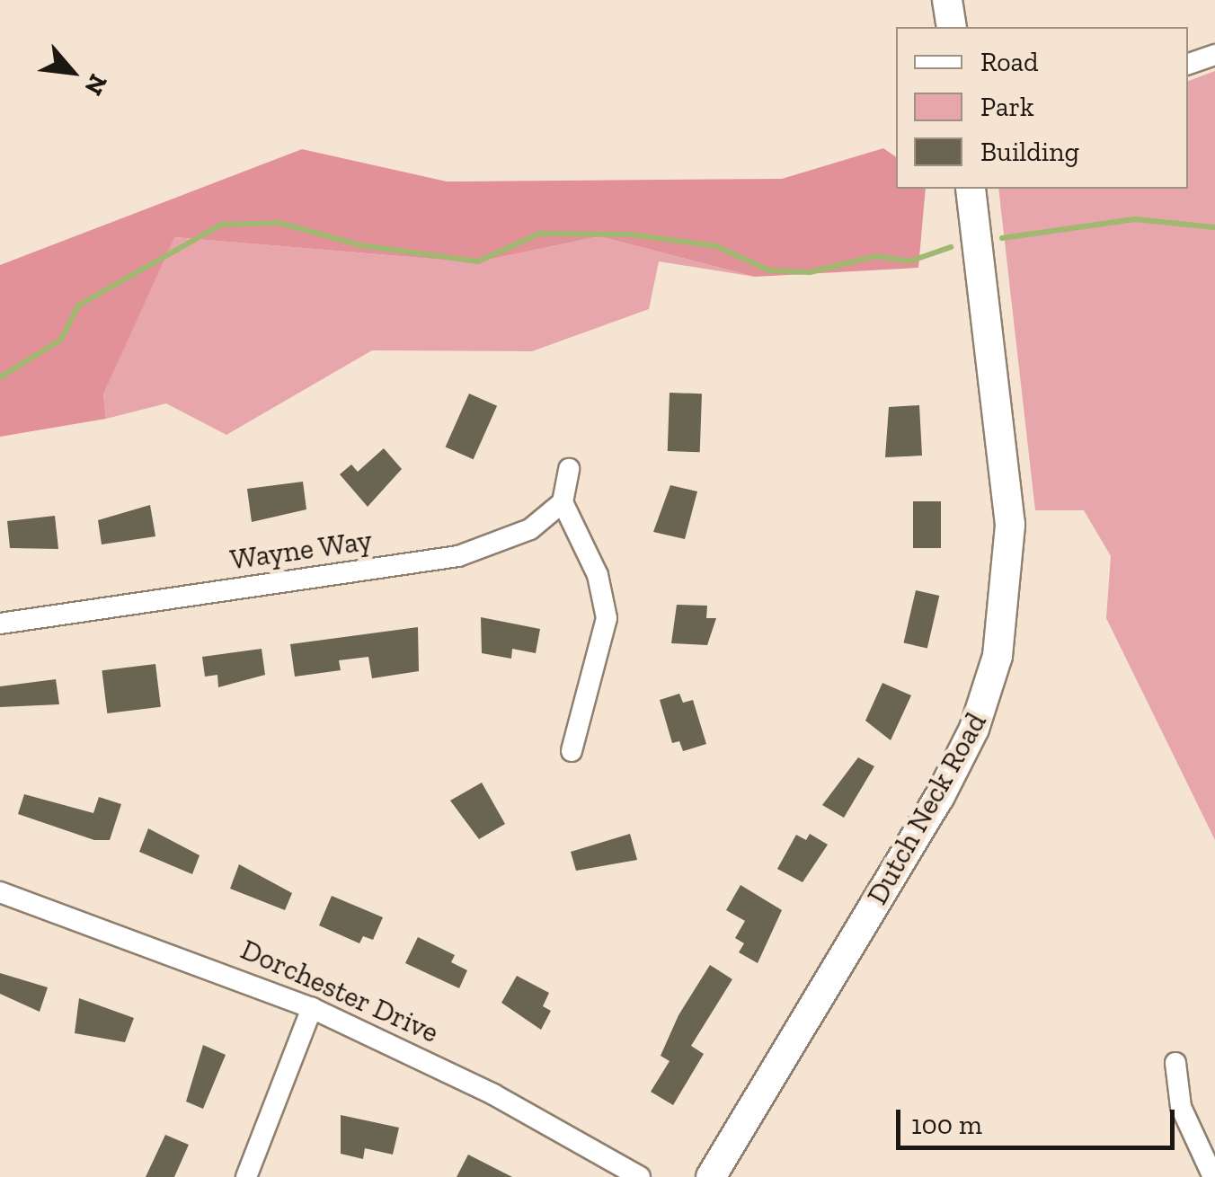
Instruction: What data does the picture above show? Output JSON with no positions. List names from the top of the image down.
{
  "streets": {
    "street": ["Wayne Way", "Dutch Neck Road", "Dorchester Drive"]
  },
  "legend": ["Road", "Park", "Building"],
  "scale_bar": "100 m",
  "north": "bottom right"
}
